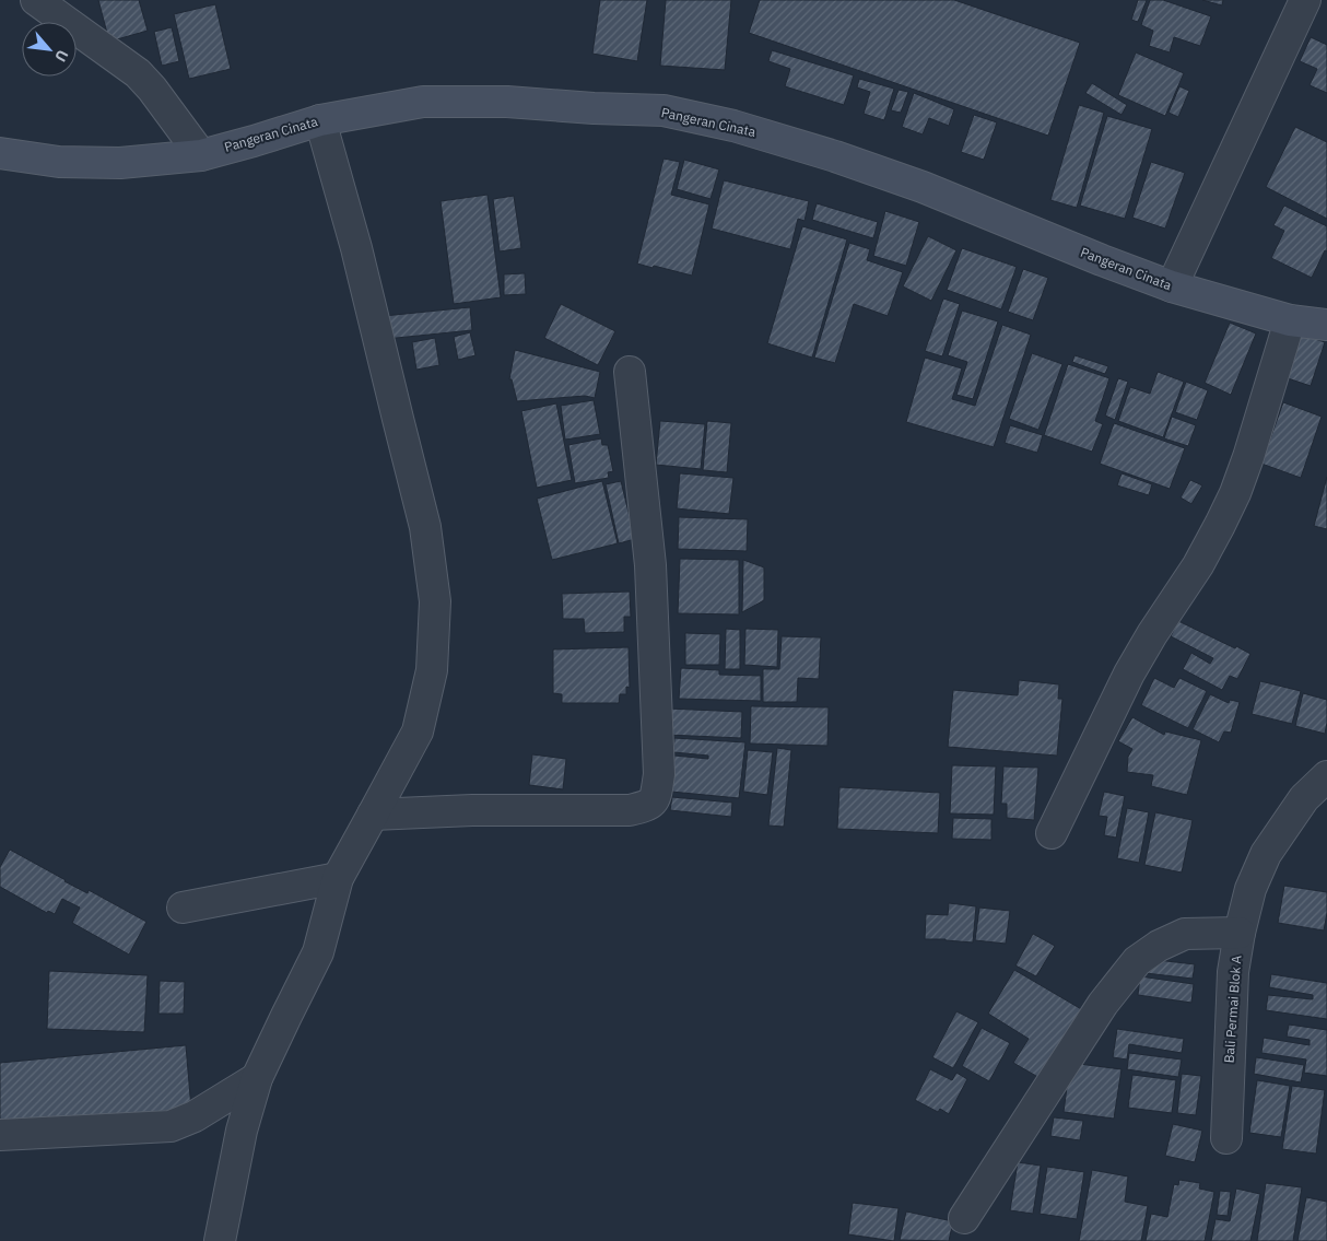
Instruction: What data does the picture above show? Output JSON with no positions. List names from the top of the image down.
{
  "streets": {
    "street": ["Pangeran Cinata", "Bali Permai Blok A"]
  },
  "north": "bottom right"
}
